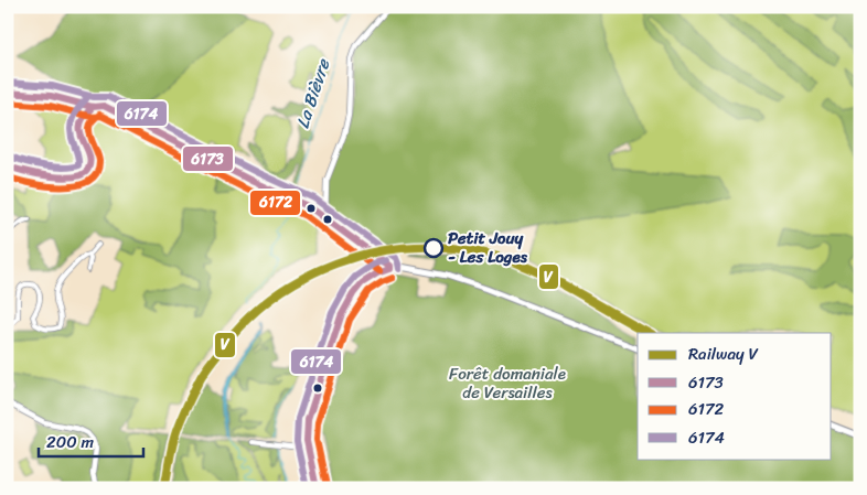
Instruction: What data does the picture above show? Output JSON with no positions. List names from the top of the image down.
{
  "water": ["La Bièvre"],
  "parks": ["Forêt domaniale de Versailles"],
  "places": ["Petit Jouy - Les Loges"],
  "lines": [
    "transit line 6174",
    "transit line 6173",
    "transit line 6172",
    "rail line V"
  ],
  "legend": [
    "Railway V",
    "6173",
    "6172",
    "6174"
  ],
  "scale_bar": "200 m"
}
